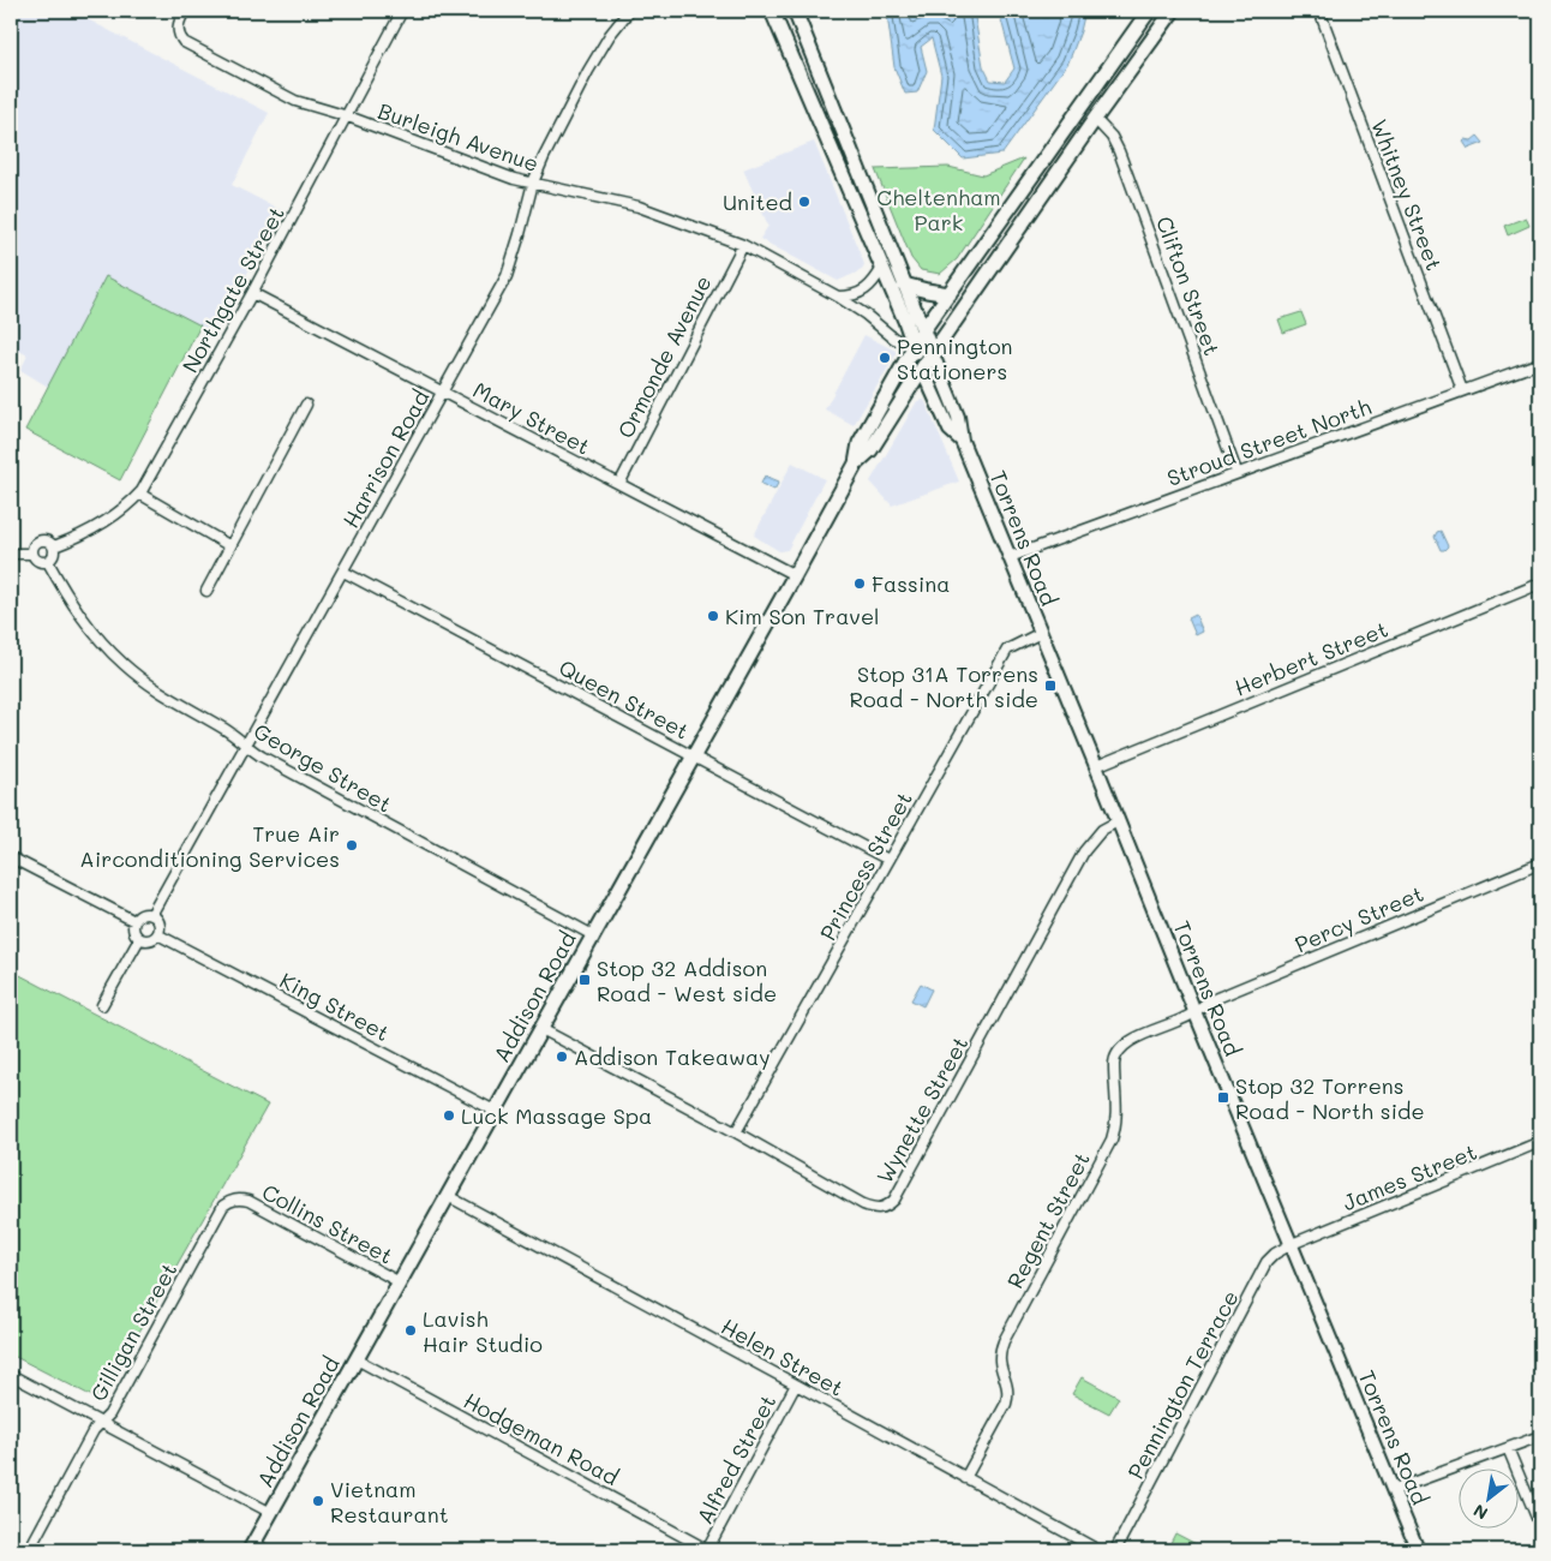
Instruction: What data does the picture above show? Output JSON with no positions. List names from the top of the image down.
{
  "streets": {
    "main road": ["Torrens Road", "Addison Road"],
    "street": [
      "Burleigh Avenue",
      "Whitney Street",
      "Clifton Street",
      "Northgate Street",
      "Ormonde Avenue",
      "Mary Street",
      "Stroud Street North",
      "Harrison Road",
      "Herbert Street",
      "Queen Street",
      "George Street",
      "Princess Street",
      "Percy Street",
      "King Street",
      "Wynette Street",
      "James Street",
      "Regent Street",
      "Collins Street",
      "Gilligan Street",
      "Helen Street",
      "Pennington Terrace",
      "Hodgeman Road",
      "Alfred Street"
    ]
  },
  "crossings": [
    ["Burleigh Avenue", "Northgate Street"],
    ["Burleigh Avenue", "Ormonde Avenue"],
    ["Burleigh Avenue", "Harrison Road"],
    ["Burleigh Avenue", "Torrens Road"],
    ["Burleigh Avenue", "Addison Road"],
    ["Whitney Street", "Stroud Street North"],
    ["Clifton Street", "Stroud Street North"],
    ["Clifton Street", "Addison Road"],
    ["Northgate Street", "Mary Street"],
    ["Northgate Street", "George Street"],
    ["Ormonde Avenue", "Mary Street"],
    ["Mary Street", "Harrison Road"],
    ["Mary Street", "Addison Road"],
    ["Stroud Street North", "Torrens Road"],
    ["Harrison Road", "Queen Street"],
    ["Harrison Road", "George Street"],
    ["Harrison Road", "King Street"],
    ["Torrens Road", "Herbert Street"],
    ["Torrens Road", "Princess Street"],
    ["Torrens Road", "Percy Street"],
    ["Torrens Road", "Addison Road"],
    ["Torrens Road", "Wynette Street"],
    ["Torrens Road", "James Street"],
    ["Torrens Road", "Regent Street"],
    ["Torrens Road", "Pennington Terrace"],
    ["Queen Street", "Princess Street"],
    ["Queen Street", "Addison Road"],
    ["George Street", "Addison Road"],
    ["Princess Street", "Wynette Street"],
    ["Percy Street", "Regent Street"],
    ["Addison Road", "King Street"],
    ["Addison Road", "Wynette Street"],
    ["Addison Road", "Collins Street"],
    ["Addison Road", "Helen Street"],
    ["Addison Road", "Hodgeman Road"],
    ["James Street", "Pennington Terrace"],
    ["Regent Street", "Helen Street"],
    ["Collins Street", "Gilligan Street"],
    ["Helen Street", "Alfred Street"],
    ["Hodgeman Road", "Alfred Street"]
  ],
  "parks": ["Cheltenham Park"],
  "places": {
    "other": [
      "United",
      "Pennington Stationers",
      "Fassina",
      "Kim Son Travel",
      "True Air Airconditioning Services",
      "Addison Takeaway",
      "Luck Massage Spa",
      "Lavish Hair Studio",
      "Vietnam Restaurant"
    ],
    "transit": ["Stop 31A Torrens Road - North side", "Stop 32 Addison Road - West side", "Stop 32 Torrens Road - North side"]
  },
  "north": "bottom left"
}
